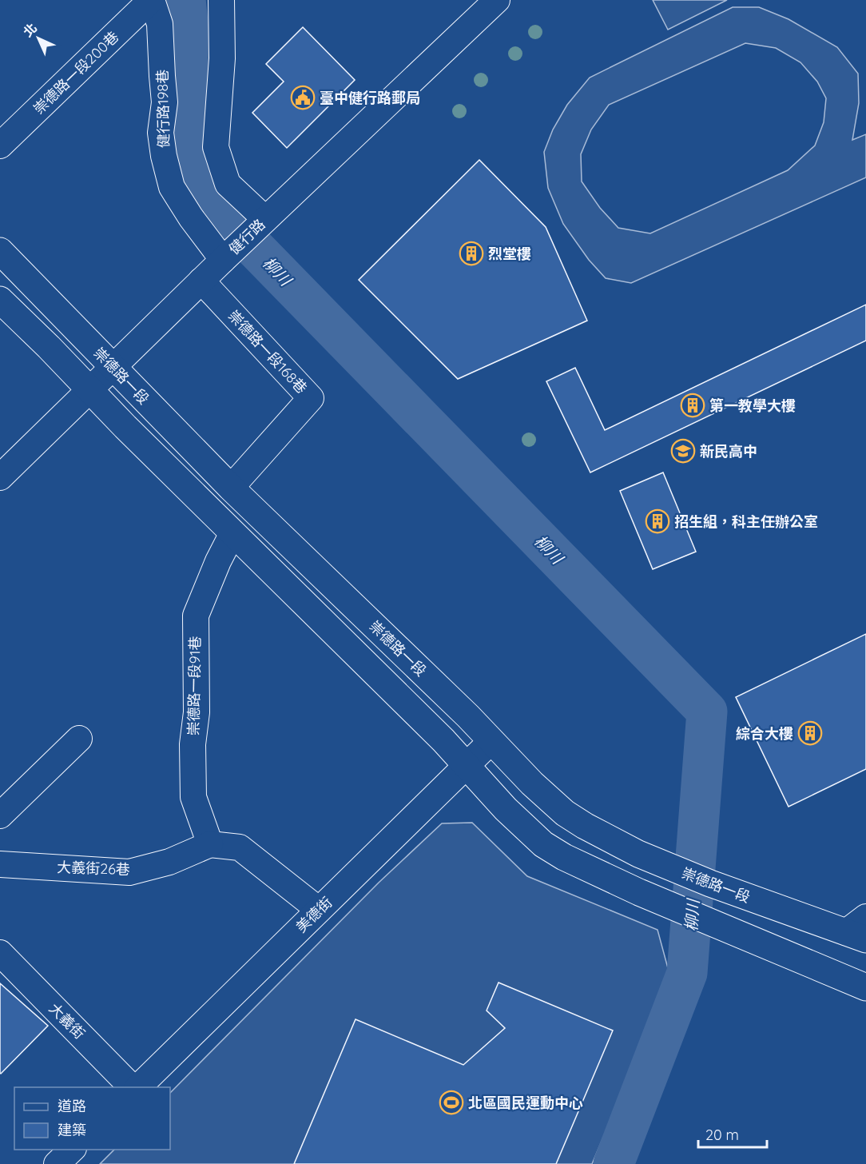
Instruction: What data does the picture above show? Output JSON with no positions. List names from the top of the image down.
{
  "streets": {
    "main road": ["崇德路一段"],
    "street": [
      "崇德路一段200巷",
      "健行路198巷",
      "健行路",
      "崇德路一段168巷",
      "崇德路一段91巷",
      "大義街26巷",
      "美德街",
      "大義街"
    ]
  },
  "crossings": [
    ["崇德路一段200巷", "健行路198巷"],
    ["健行路198巷", "健行路"],
    ["健行路", "崇德路一段168巷"],
    ["健行路", "崇德路一段"],
    ["崇德路一段168巷", "崇德路一段"],
    ["崇德路一段", "美德街"],
    ["崇德路一段91巷", "大義街26巷"]
  ],
  "water": ["柳川"],
  "places": {
    "public building": ["臺中健行路郵局"],
    "building": [
      "烈堂樓",
      "第一教學大樓",
      "招生組，科主任辦公室",
      "綜合大樓"
    ],
    "school or university": ["新民高中"],
    "sports": ["北區國民運動中心"]
  },
  "legend": ["道路", "建築"],
  "scale_bar": "20 m",
  "north": "top left"
}
